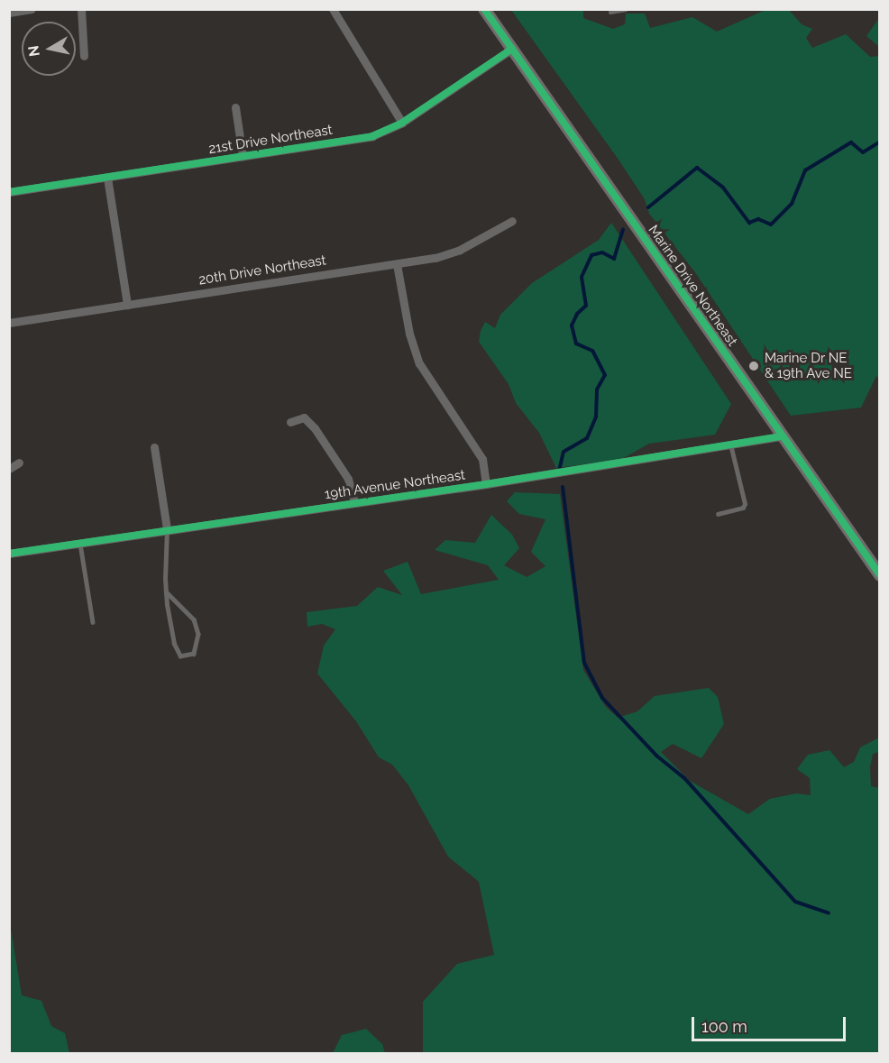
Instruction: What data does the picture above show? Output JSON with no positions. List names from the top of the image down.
{
  "streets": {
    "main road": ["Marine Drive Northeast"],
    "street": ["21st Drive Northeast", "20th Drive Northeast", "19th Avenue Northeast"]
  },
  "crossings": [
    ["21st Drive Northeast", "Marine Drive Northeast"],
    ["Marine Drive Northeast", "19th Avenue Northeast"]
  ],
  "places": ["Marine Dr NE & 19th Ave NE"],
  "scale_bar": "100 m",
  "north": "left"
}
